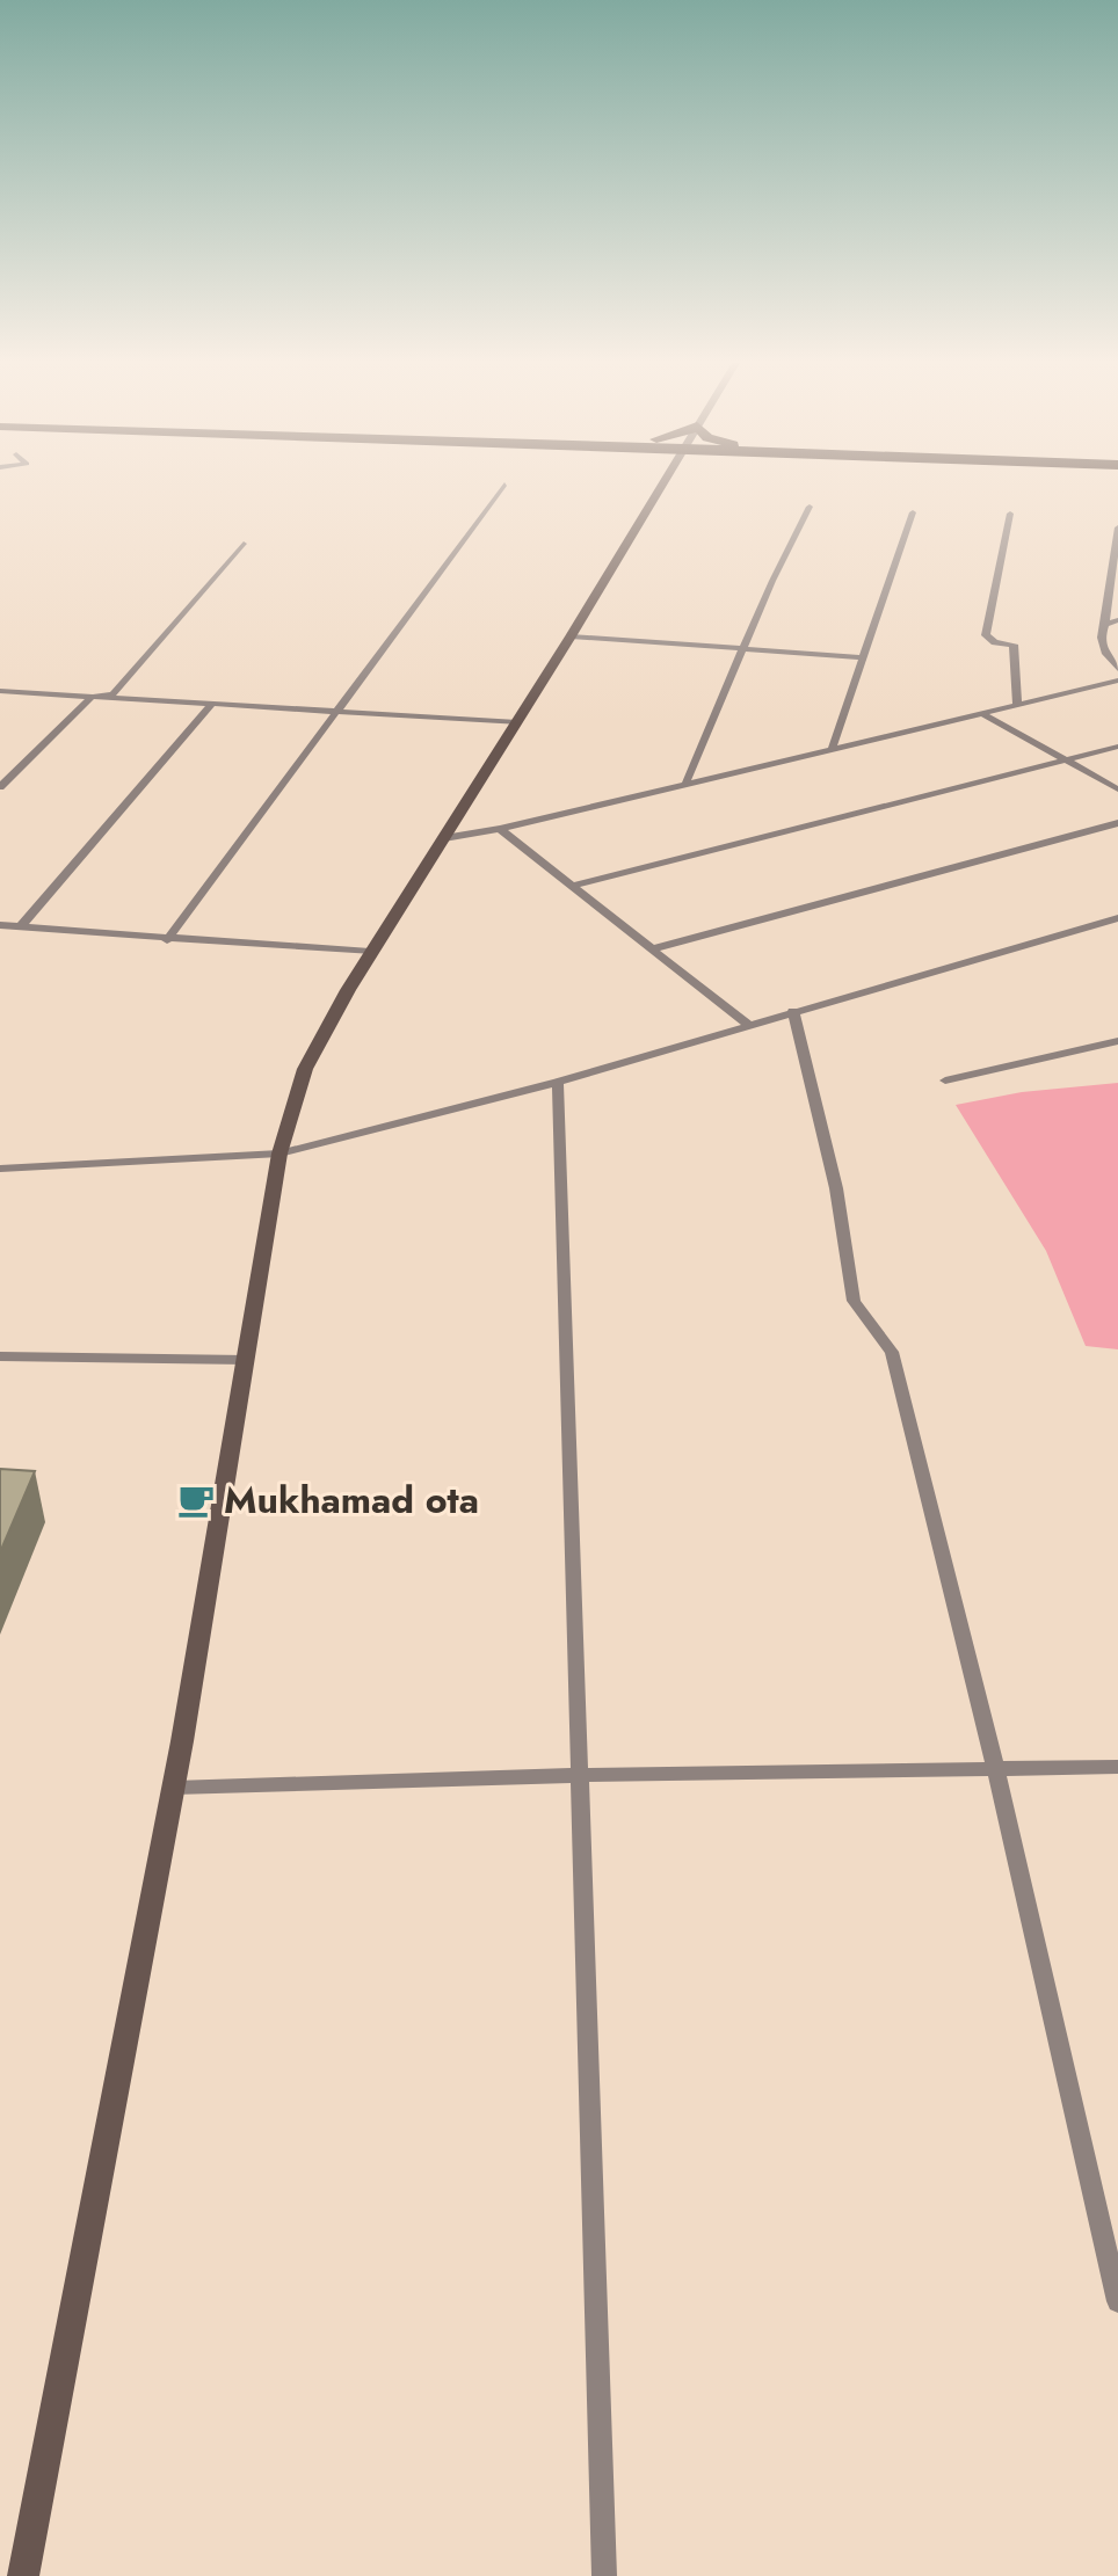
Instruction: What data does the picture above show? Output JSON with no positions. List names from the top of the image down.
{
  "places": {
    "cafe": ["Mukhamad ota"]
  }
}
